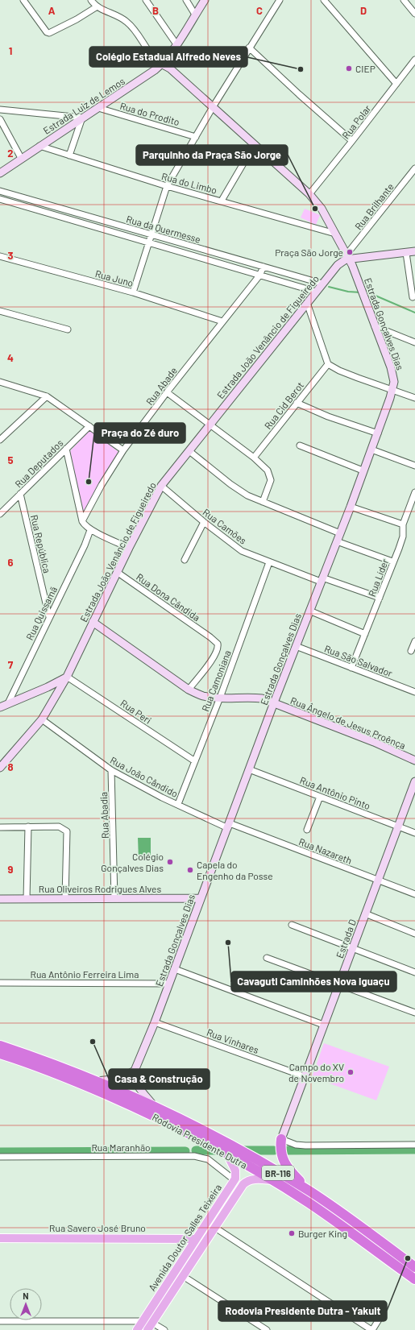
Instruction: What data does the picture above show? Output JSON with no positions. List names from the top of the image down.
{
  "streets": {
    "highway": ["Rodovia Presidente Dutra", "BR-116"],
    "main road": ["Rua Savero José Bruno", "Avenida Doutor Salles Teixeira"],
    "street": [
      "Estrada Luiz de Lemos",
      "Rua do Prodito",
      "Rua Polar",
      "Rua do Limbo",
      "Rua Brilhante",
      "Rua da Quermesse",
      "Rua Juno",
      "Estrada Gonçalves Dias",
      "Estrada João Venâncio de Figueiredo",
      "Rua Abade",
      "Rua Cid Berot",
      "Rua Deputados",
      "Rua Camões",
      "Rua República",
      "Rua Líder",
      "Rua Dona Cândida",
      "Rua Quissamã",
      "Rua São Salvador",
      "Rua Camoniana",
      "Rua Peri",
      "Rua Ângelo de Jesus Proênça",
      "Rua João Cândido",
      "Rua Antônio Pinto",
      "Rua Abadia",
      "Rua Nazareth",
      "Rua Oliveiros Rodrigues Alves",
      "Estrada D",
      "Rua Antônio Ferreira Lima",
      "Rua Vinhares",
      "Rua Maranhão"
    ]
  },
  "crossings": [
    ["Estrada Luiz de Lemos", "Rua do Prodito"],
    ["Estrada Luiz de Lemos", "Rua do Limbo"],
    ["Estrada Luiz de Lemos", "Estrada Gonçalves Dias"],
    ["Rua Polar", "Estrada Gonçalves Dias"],
    ["Rua do Limbo", "Estrada Gonçalves Dias"],
    ["Rua Brilhante", "Estrada Gonçalves Dias"],
    ["Rua Brilhante", "Estrada João Venâncio de Figueiredo"],
    ["Rua da Quermesse", "Estrada João Venâncio de Figueiredo"],
    ["Rua da Quermesse", "Rua Abade"],
    ["Rua Juno", "Rua Abade"],
    ["Estrada Gonçalves Dias", "Estrada João Venâncio de Figueiredo"],
    ["Estrada Gonçalves Dias", "Rua Camões"],
    ["Estrada Gonçalves Dias", "Rua São Salvador"],
    ["Estrada Gonçalves Dias", "Rua Ângelo de Jesus Proênça"],
    ["Estrada Gonçalves Dias", "Rua João Cândido"],
    ["Estrada Gonçalves Dias", "Rua Antônio Pinto"],
    ["Estrada Gonçalves Dias", "Rua Nazareth"],
    ["Estrada Gonçalves Dias", "Rua Oliveiros Rodrigues Alves"],
    ["Estrada Gonçalves Dias", "Rua Antônio Ferreira Lima"],
    ["Estrada Gonçalves Dias", "Rua Vinhares"],
    ["Estrada João Venâncio de Figueiredo", "Rua Camões"],
    ["Estrada João Venâncio de Figueiredo", "Rua Dona Cândida"],
    ["Estrada João Venâncio de Figueiredo", "Rua Peri"],
    ["Estrada João Venâncio de Figueiredo", "Rua Ângelo de Jesus Proênça"],
    ["Estrada João Venâncio de Figueiredo", "Rua João Cândido"],
    ["Rua Deputados", "Rua República"],
    ["Rua Camões", "Rua Líder"],
    ["Rua Camões", "Rua Camoniana"],
    ["Rua República", "Rua Quissamã"],
    ["Rua Líder", "Rua São Salvador"],
    ["Rua Dona Cândida", "Rua Ângelo de Jesus Proênça"],
    ["Rua Camoniana", "Rua Peri"],
    ["Rua Camoniana", "Rua Ângelo de Jesus Proênça"],
    ["Rua Camoniana", "Rua João Cândido"],
    ["Rua João Cândido", "Rua Abadia"],
    ["Rua João Cândido", "Rua Nazareth"],
    ["Rua Antônio Pinto", "Estrada D"],
    ["Rua Abadia", "Rua Oliveiros Rodrigues Alves"],
    ["Rua Nazareth", "Estrada D"],
    ["Estrada D", "Rua Vinhares"],
    ["Rodovia Presidente Dutra", "Avenida Doutor Salles Teixeira"],
    ["Rua Maranhão", "Avenida Doutor Salles Teixeira"],
    ["Rua Savero José Bruno", "Avenida Doutor Salles Teixeira"]
  ],
  "places": [
    "CIEP",
    "Colégio Estadual Alfredo Neves",
    "Parquinho da Praça São Jorge",
    "Praça São Jorge",
    "Praça do Zé duro",
    "Colégio Gonçalves Dias",
    "Capela do Engenho da Posse",
    "Cavaguti Caminhões Nova Iguaçu",
    "Casa & Construção",
    "Campo do XV de Novembro",
    "Burger King",
    "Rodovia Presidente Dutra - Yakult"
  ],
  "north": "top",
  "grid": {
    "columns": [
      "A",
      "B",
      "C",
      "D"
    ],
    "rows": [
      "1",
      "2",
      "3",
      "4",
      "5",
      "6",
      "7",
      "8",
      "9"
    ]
  }
}
